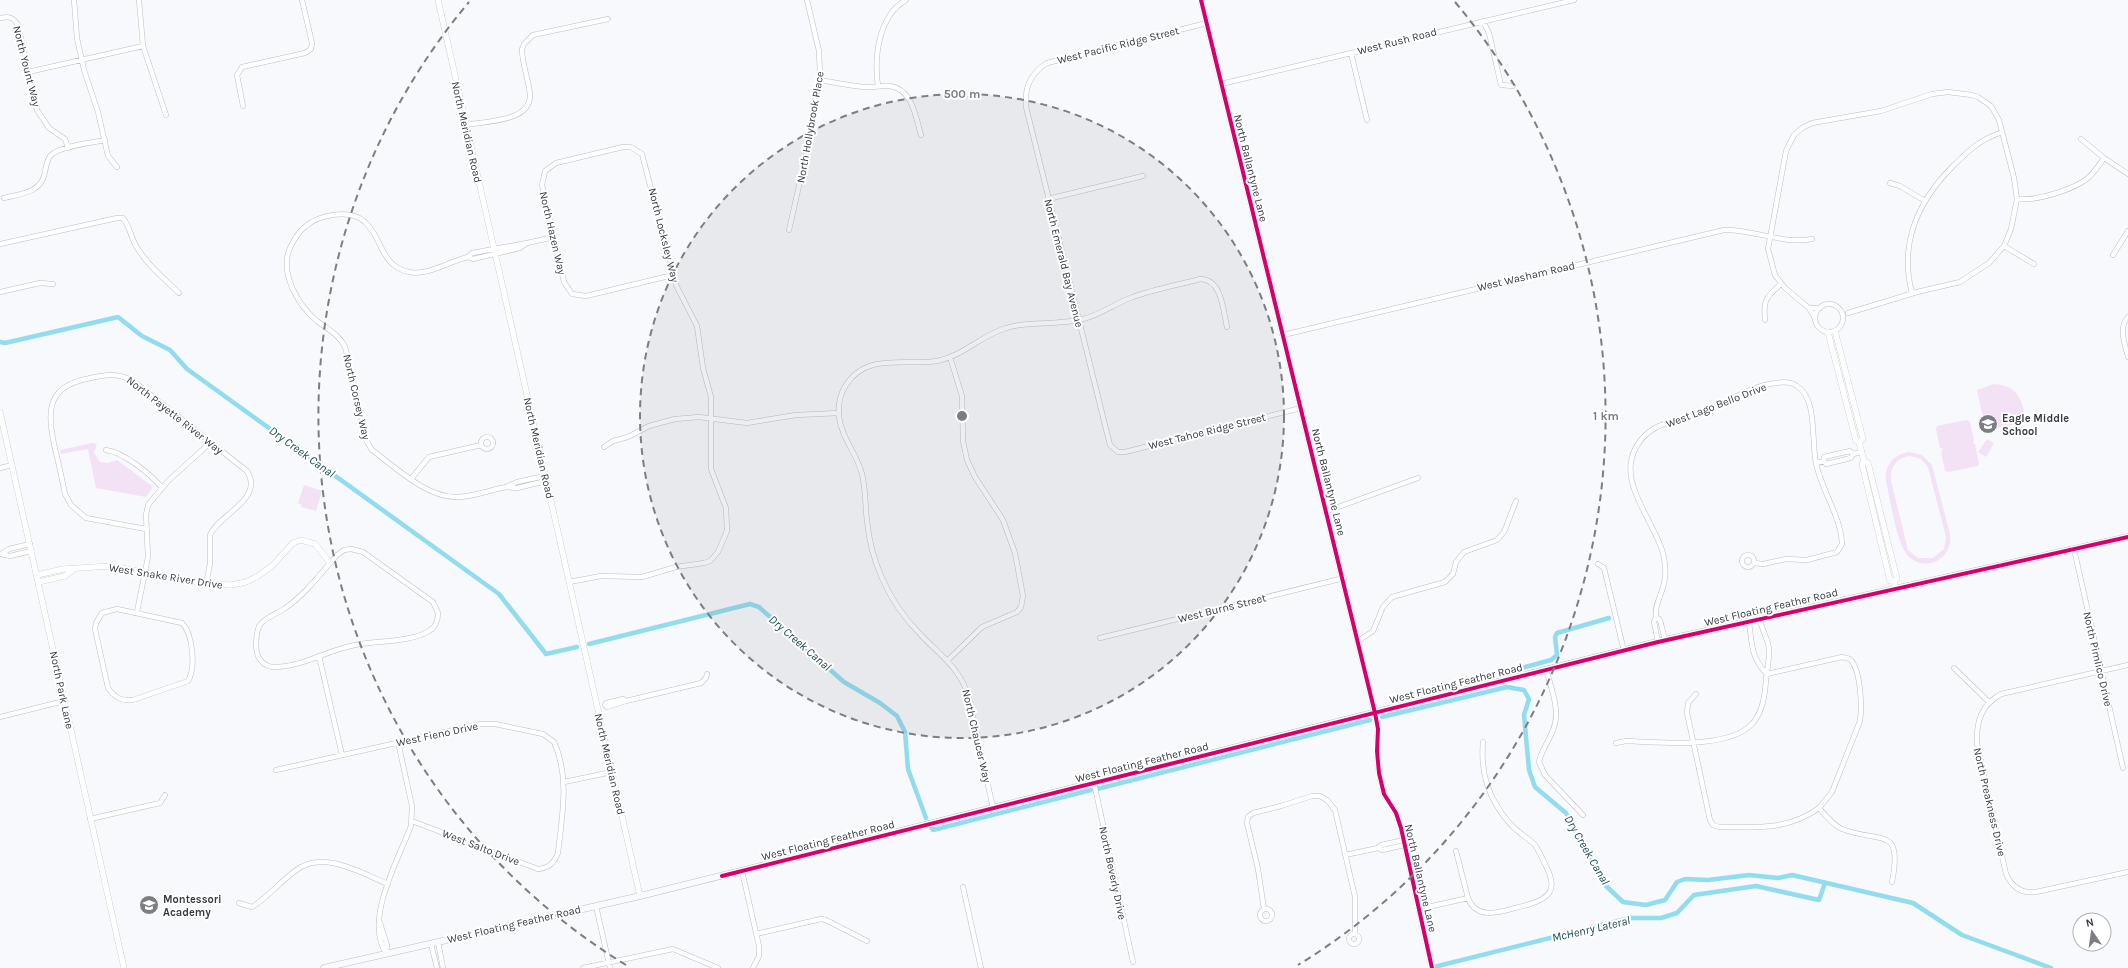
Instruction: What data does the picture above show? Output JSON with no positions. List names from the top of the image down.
{
  "streets": {
    "main road": ["West Floating Feather Road"],
    "street": [
      "West Rush Road",
      "West Pacific Ridge Street",
      "North Yount Way",
      "North Hollybrook Place",
      "North Meridian Road",
      "North Ballantyne Lane",
      "North Hazen Way",
      "North Locksley Way",
      "North Emerald Bay Avenue",
      "West Washam Road",
      "North Corsey Way",
      "West Lago Bello Drive",
      "North Payette River Way",
      "West Tahoe Ridge Street",
      "West Snake River Drive",
      "West Burns Street",
      "North Pimlico Drive",
      "North Park Lane",
      "West Fieno Drive",
      "North Chaucer Way",
      "North Preakness Drive",
      "West Salto Drive",
      "North Beverly Drive"
    ]
  },
  "crossings": [
    ["West Rush Road", "North Ballantyne Lane"],
    ["West Pacific Ridge Street", "North Ballantyne Lane"],
    ["West Pacific Ridge Street", "North Emerald Bay Avenue"],
    ["North Meridian Road", "North Locksley Way"],
    ["North Meridian Road", "North Corsey Way"],
    ["North Meridian Road", "West Floating Feather Road"],
    ["North Ballantyne Lane", "West Washam Road"],
    ["North Ballantyne Lane", "West Tahoe Ridge Street"],
    ["North Ballantyne Lane", "West Floating Feather Road"],
    ["North Ballantyne Lane", "West Burns Street"],
    ["North Hazen Way", "North Locksley Way"],
    ["North Emerald Bay Avenue", "West Tahoe Ridge Street"],
    ["North Payette River Way", "West Snake River Drive"],
    ["West Snake River Drive", "North Park Lane"],
    ["West Floating Feather Road", "North Pimlico Drive"],
    ["West Floating Feather Road", "North Chaucer Way"],
    ["West Floating Feather Road", "North Beverly Drive"],
    ["West Fieno Drive", "West Salto Drive"]
  ],
  "water": ["Dry Creek Canal", "McHenry Lateral"],
  "places": {
    "school or university": ["Eagle Middle School", "Montessori Academy"]
  },
  "north": "top",
  "rings": ["500 m", "1 km"]
}
